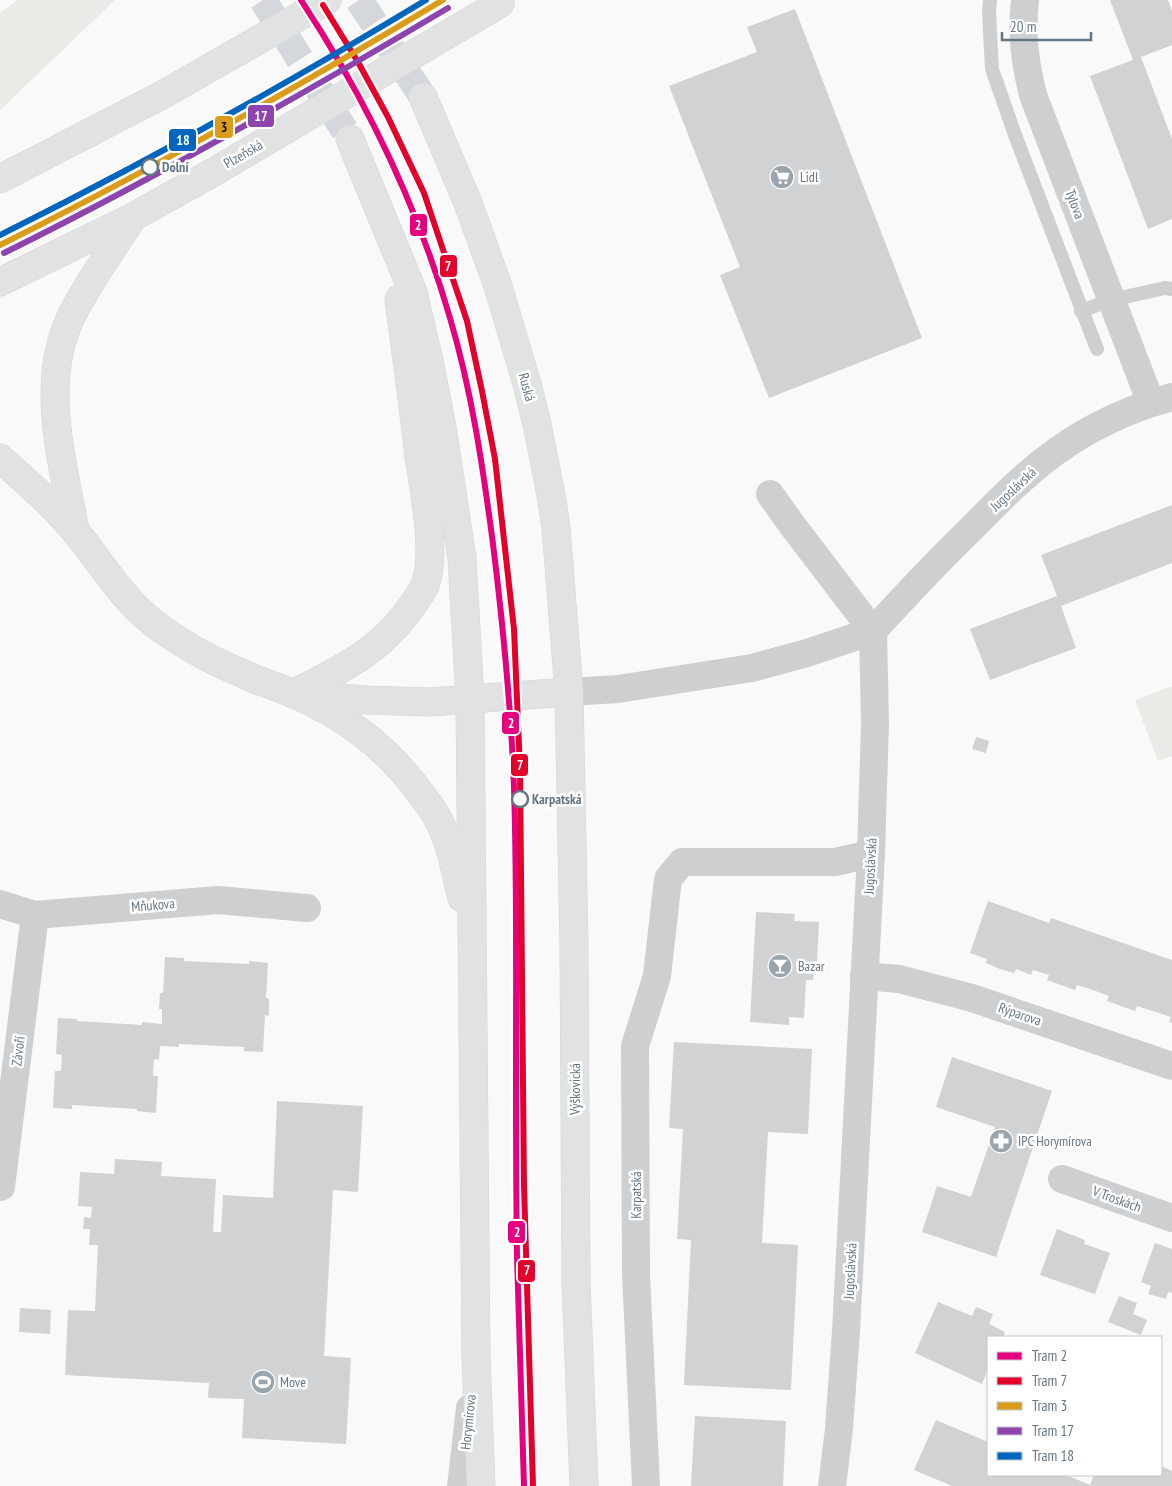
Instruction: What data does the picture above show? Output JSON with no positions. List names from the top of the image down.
{
  "streets": {
    "main road": ["Plzeňská", "Ruská", "Výškovická"],
    "street": [
      "Tylova",
      "Jugoslávská",
      "Mňukova",
      "Rýparova",
      "Závoří",
      "Karpatská",
      "V Troskách",
      "Horymírova"
    ]
  },
  "crossings": [
    ["Tylova", "Jugoslávská"],
    ["Ruská", "Výškovická"],
    ["Jugoslávská", "Rýparova"],
    ["Jugoslávská", "Karpatská"],
    ["Mňukova", "Závoří"]
  ],
  "places": {
    "other": ["Dolní", "Karpatská"],
    "supermarket": ["Lidl"],
    "bar": ["Bazar"],
    "pharmacy": ["IPC Horymírova"],
    "sports": ["Move"]
  },
  "lines": [
    "tram line 2",
    "tram line 3",
    "tram line 18",
    "tram line 7",
    "tram line 17"
  ],
  "legend": [
    "Tram 2",
    "Tram 7",
    "Tram 3",
    "Tram 17",
    "Tram 18"
  ],
  "scale_bar": "20 m"
}
